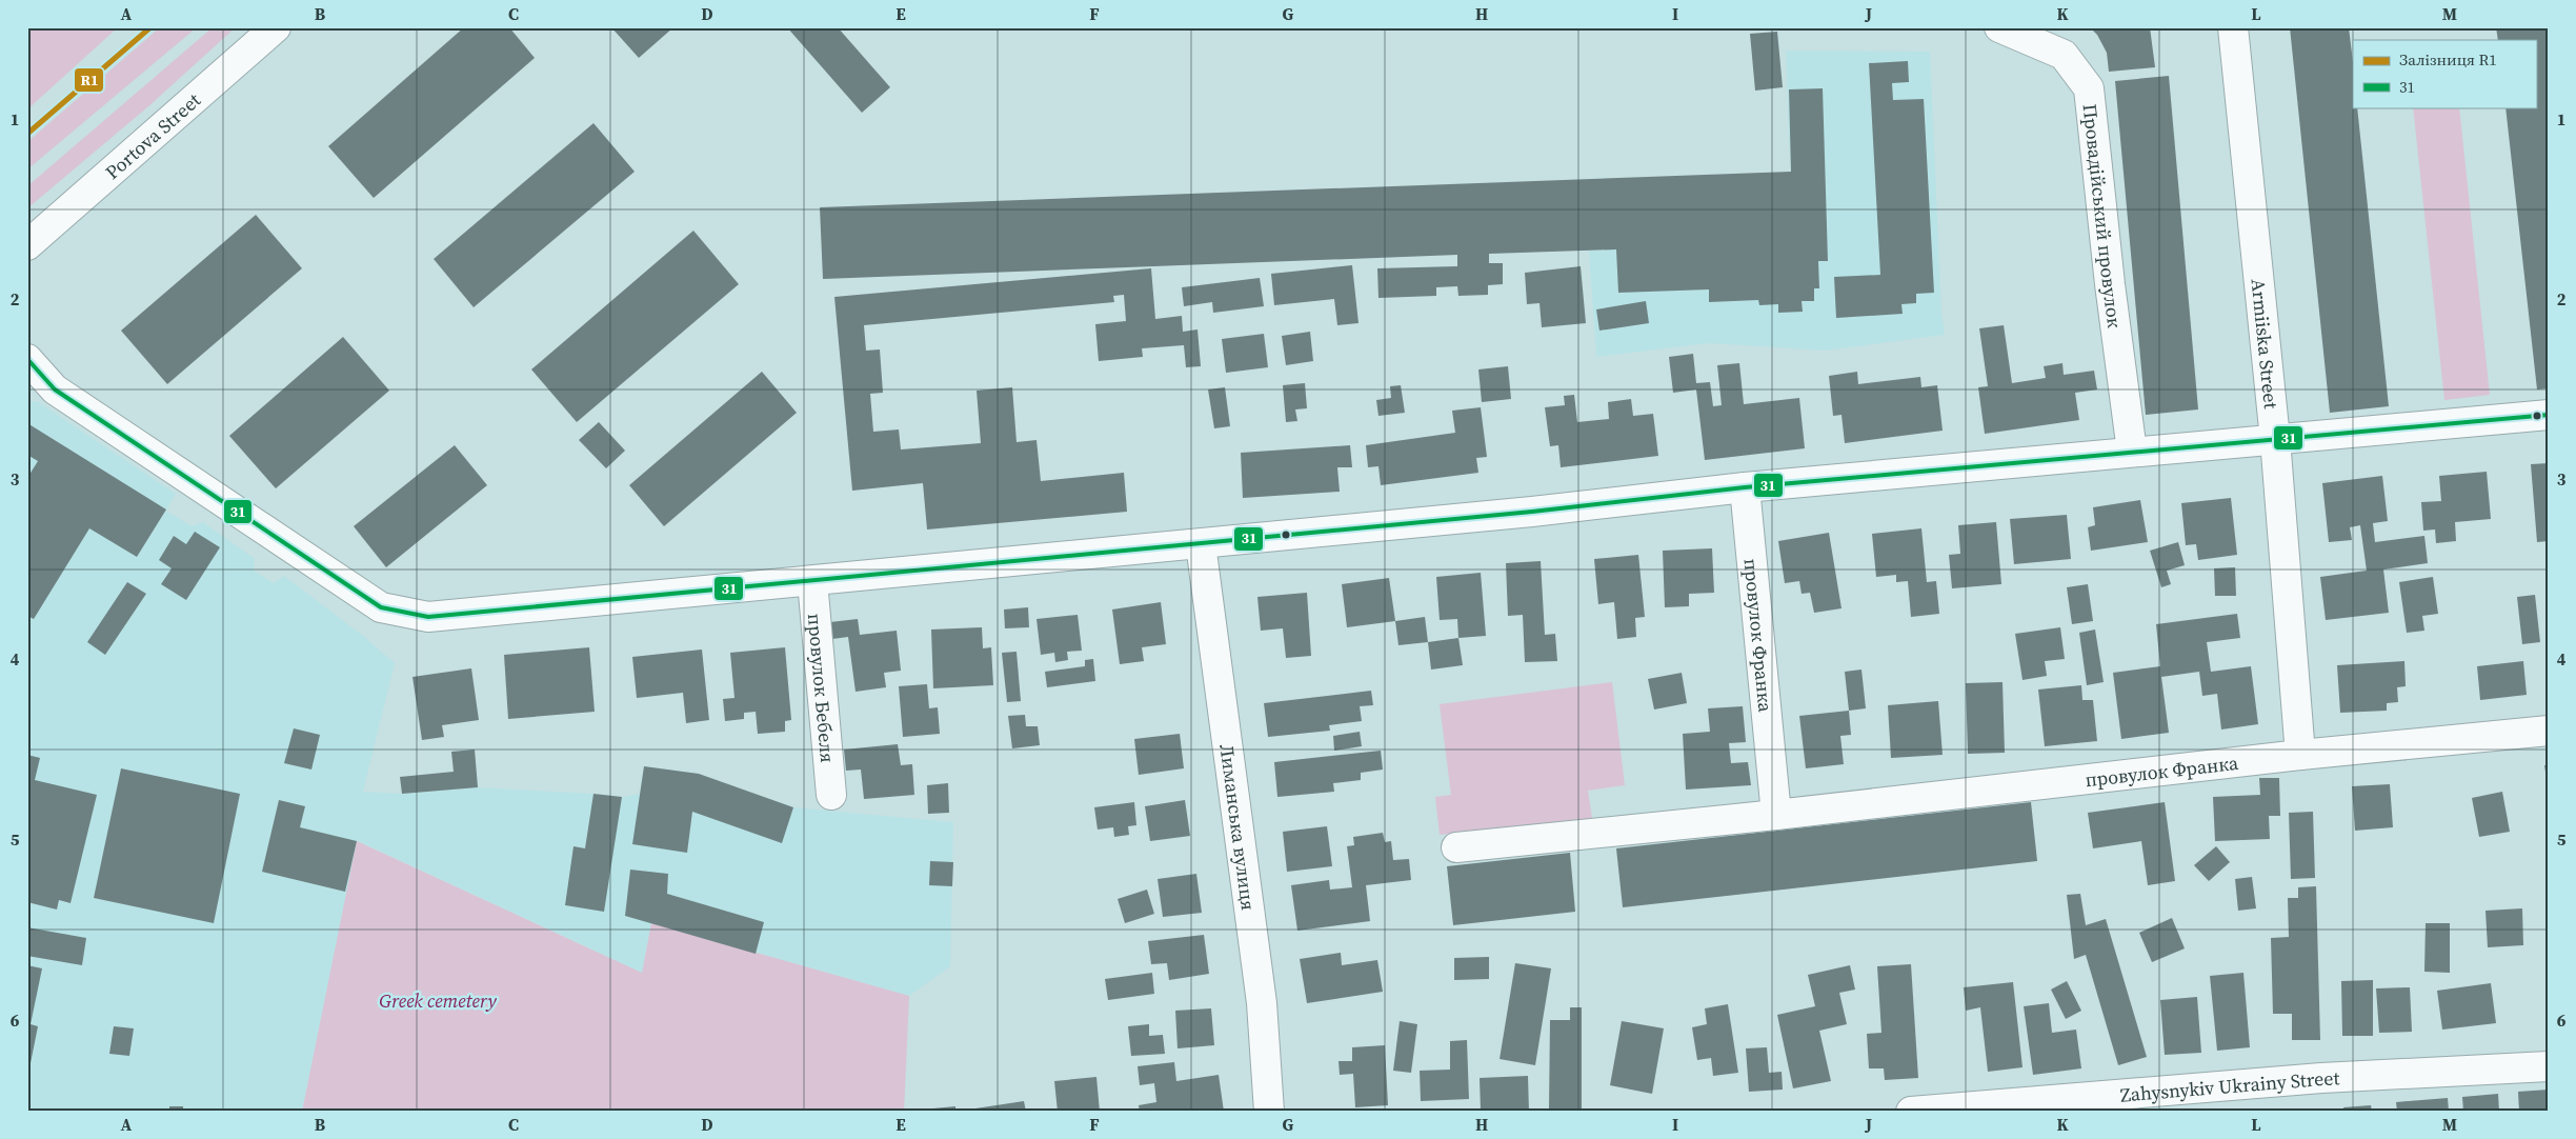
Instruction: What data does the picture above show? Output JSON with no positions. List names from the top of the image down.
{
  "streets": {
    "street": [
      "Portova Street",
      "Провадійський провулок",
      "Armiiska Street",
      "провулок Франка",
      "провулок Бебеля",
      "Лиманська вулиця",
      "Zahysnykiv Ukrainy Street"
    ]
  },
  "crossings": [
    ["Armiiska Street", "провулок Франка"]
  ],
  "parks": ["Greek cemetery"],
  "lines": ["rail line R1", "transit line 31"],
  "legend": ["Залізниця R1", "31"],
  "grid": {
    "columns": [
      "A",
      "B",
      "C",
      "D",
      "E",
      "F",
      "G",
      "H",
      "I",
      "J",
      "K",
      "L",
      "M"
    ],
    "rows": [
      "1",
      "2",
      "3",
      "4",
      "5",
      "6"
    ]
  }
}
